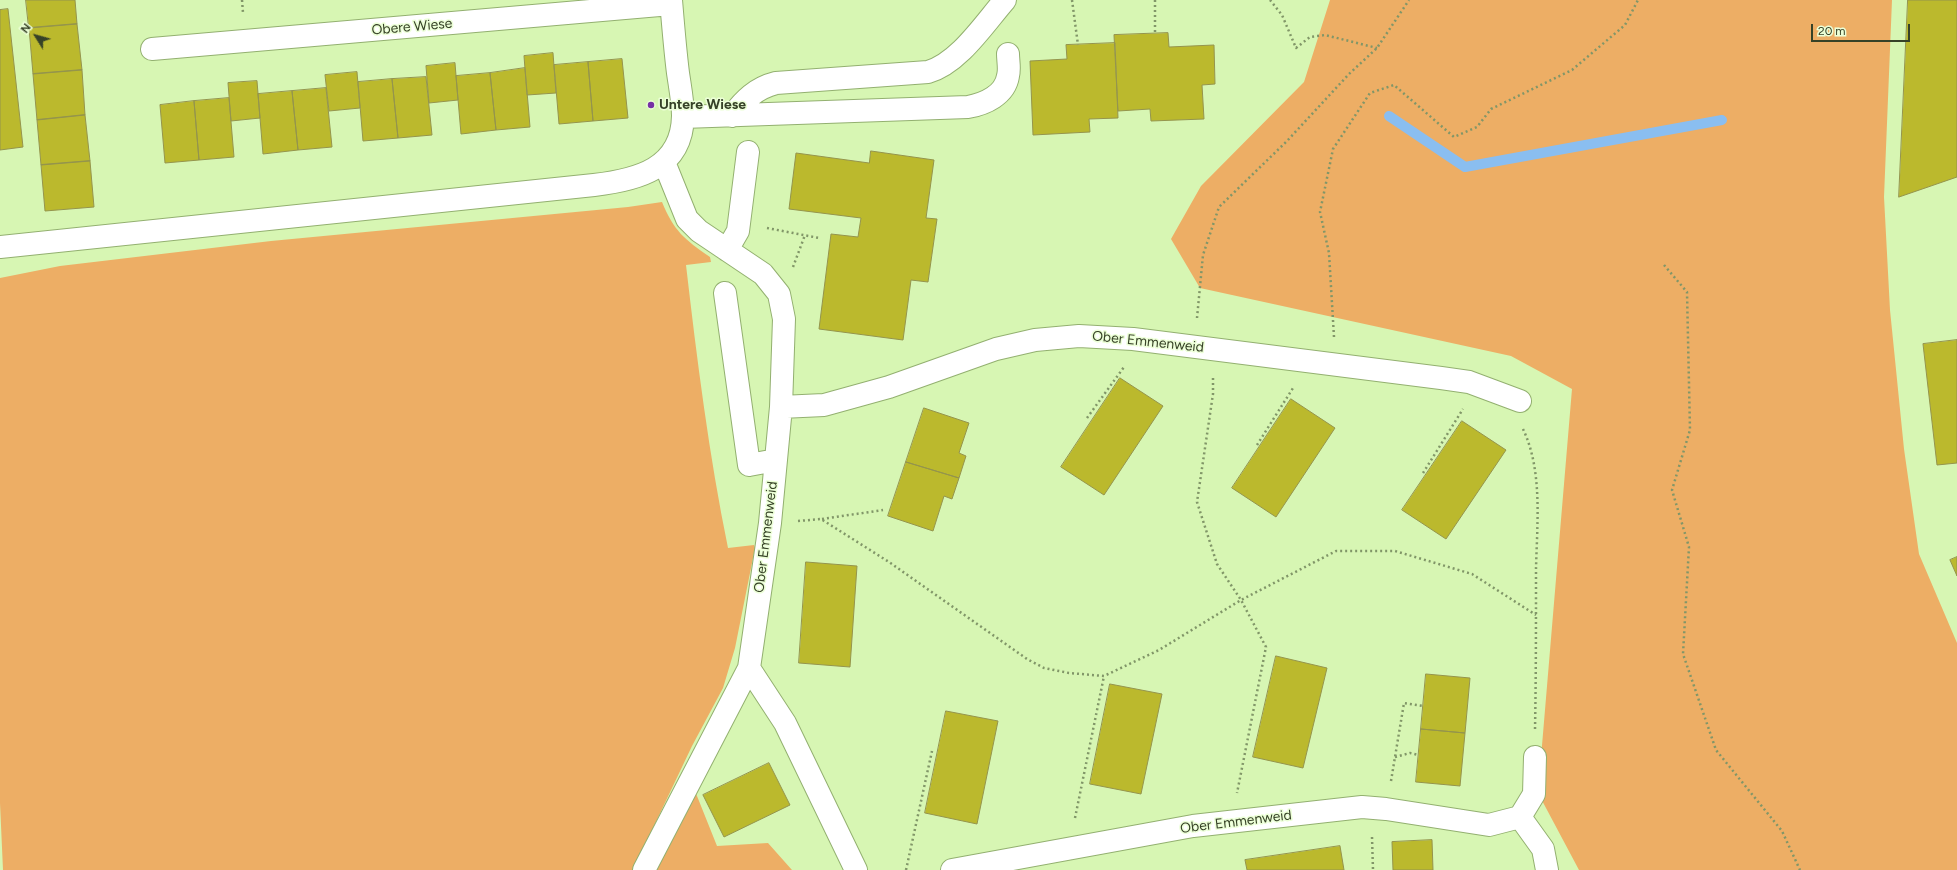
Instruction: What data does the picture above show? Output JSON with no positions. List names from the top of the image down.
{
  "streets": {
    "street": ["Obere Wiese", "Ober Emmenweid"]
  },
  "places": ["Untere Wiese"],
  "scale_bar": "20 m",
  "north": "top left"
}
